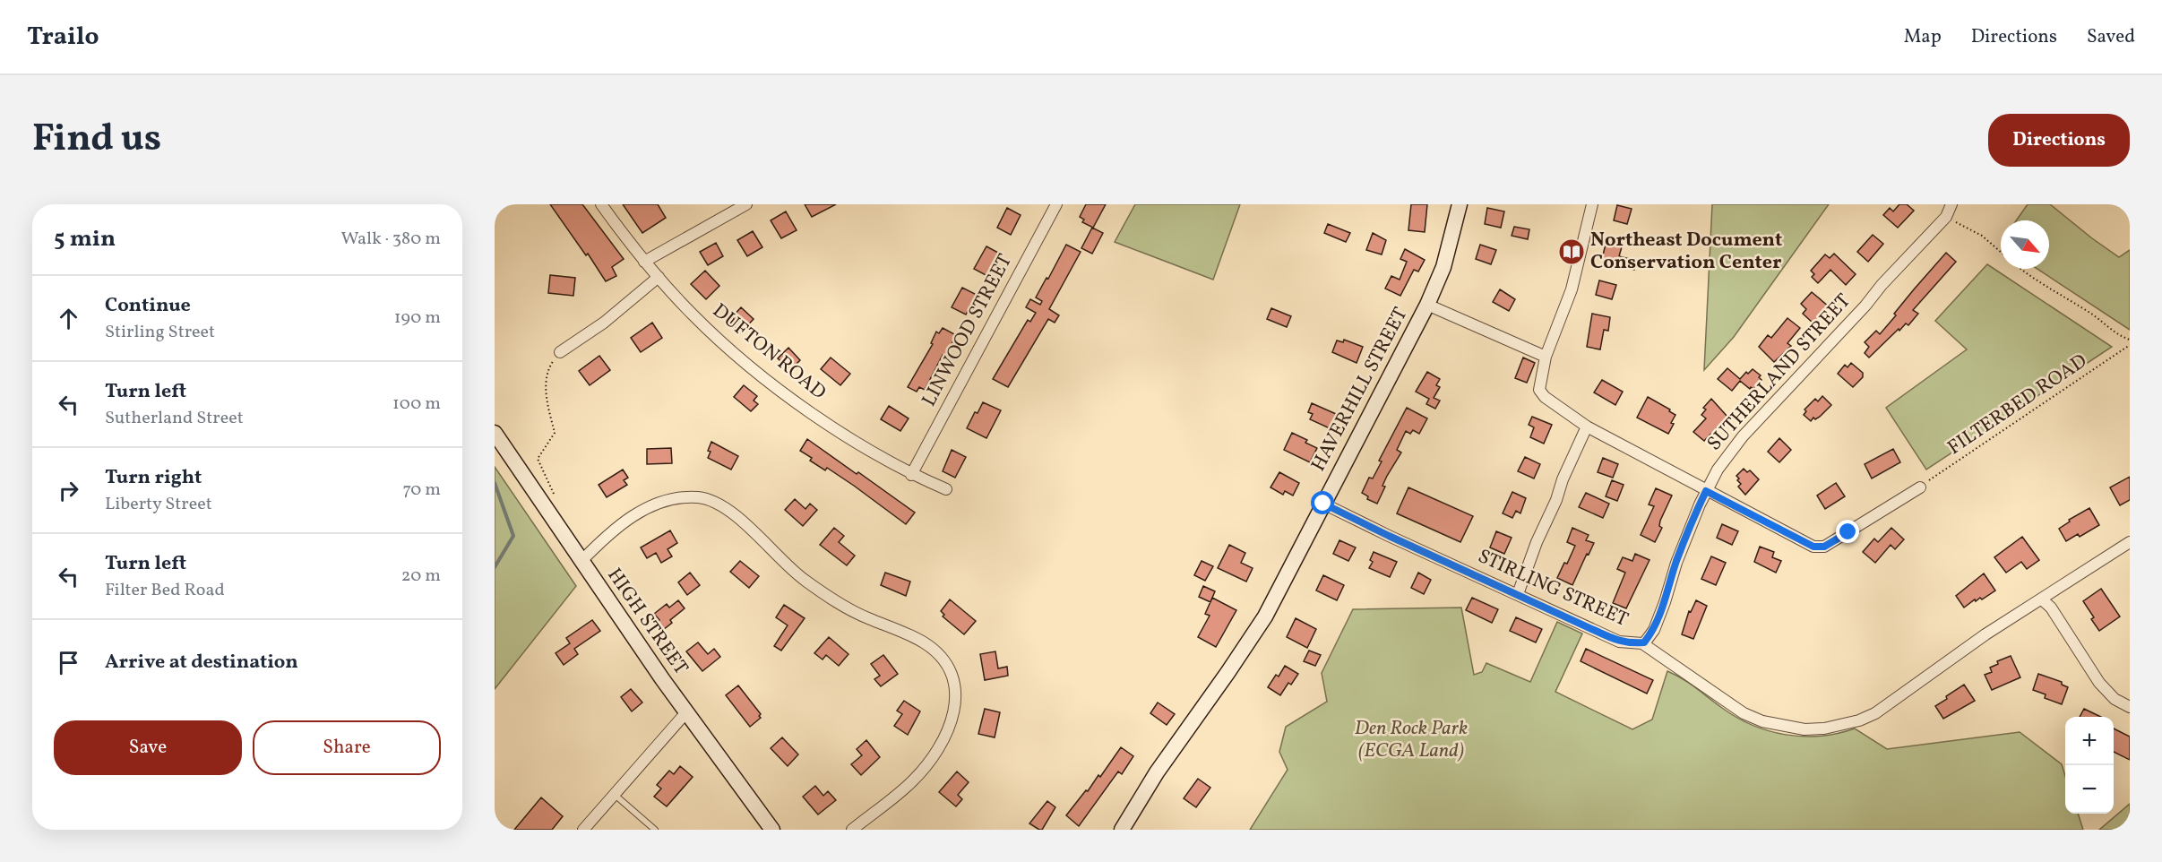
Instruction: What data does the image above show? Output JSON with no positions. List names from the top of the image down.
{
  "streets": {
    "main road": ["HAVERHILL STREET", "HIGH STREET"],
    "street": [
      "LINWOOD STREET",
      "DUFTON ROAD",
      "SUTHERLAND STREET",
      "STIRLING STREET"
    ],
    "path": ["FILTERBED ROAD"]
  },
  "crossings": [
    ["LINWOOD STREET", "DUFTON ROAD"],
    ["SUTHERLAND STREET", "STIRLING STREET"],
    ["HAVERHILL STREET", "STIRLING STREET"]
  ],
  "parks": ["Den Rock Park (ECGA Land)"],
  "places": {
    "library": ["Northeast Document Conservation Center"]
  },
  "north": "bottom right",
  "page": {
    "header": "Trailo",
    "nav": ["Map", "Directions", "Saved"],
    "title": "Find us",
    "buttons": [
      "Directions",
      ["Save", "Share"]
    ],
    "heading": ["5 min", "Walk · 380 m"],
    "list": [
      ["Continue", "Stirling Street", "190 m"],
      ["Turn left", "Sutherland Street", "100 m"],
      ["Turn right", "Liberty Street", "70 m"],
      ["Turn left", "Filter Bed Road", "20 m"],
      "Arrive at destination"
    ],
    "map_buttons": ["+", "−"]
  }
}
